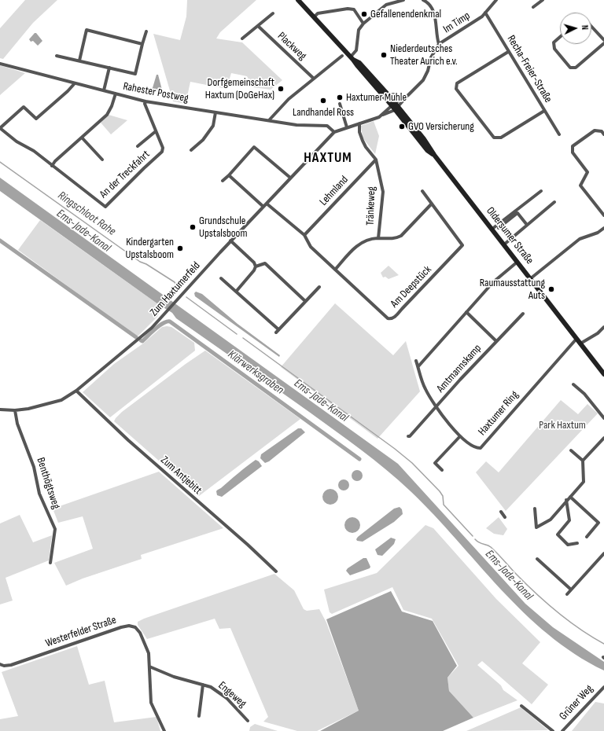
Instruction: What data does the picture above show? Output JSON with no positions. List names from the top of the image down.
{
  "streets": {
    "main road": ["Oldersumer Straße"],
    "street": [
      "Im Timp",
      "Plackweg",
      "Recha-Freier-Straße",
      "Rahester Postweg",
      "An der Treckfahrt",
      "Lehmland",
      "Tränkeweg",
      "Am Deepstück",
      "Zum Haxtumerfeld",
      "Amtmannskamp",
      "Haxtumer Ring",
      "Zum Antjebitt",
      "Benthögtsweg",
      "Westerfelder Straße",
      "Engeweg",
      "Grüner Weg"
    ]
  },
  "crossings": [
    ["Im Timp", "Recha-Freier-Straße"],
    ["Im Timp", "Oldersumer Straße"],
    ["Rahester Postweg", "An der Treckfahrt"],
    ["Rahester Postweg", "Zum Haxtumerfeld"],
    ["Lehmland", "Tränkeweg"],
    ["Lehmland", "Am Deepstück"],
    ["Oldersumer Straße", "Haxtumer Ring"],
    ["Am Deepstück", "Zum Haxtumerfeld"],
    ["Zum Haxtumerfeld", "Zum Antjebitt"],
    ["Zum Haxtumerfeld", "Benthögtsweg"],
    ["Amtmannskamp", "Haxtumer Ring"],
    ["Westerfelder Straße", "Engeweg"]
  ],
  "districts": ["HAXTUM"],
  "water": ["Ringschloot Rahe", "Ems-Jade-Kanal", "Klärwerksgraben"],
  "parks": ["Park Haxtum"],
  "places": [
    "Gefallenendenkmal",
    "Niederdeutsches Theater Aurich e.v.",
    "Dorfgemeinschaft Haxtum (DoGeHax)",
    "Haxtumer Mühle",
    "Landhandel Ross",
    "GVO Versicherung",
    "Grundschule Upstalsboom",
    "Kindergarten Upstalsboom",
    "Raumausstattung Auts"
  ],
  "north": "right"
}
